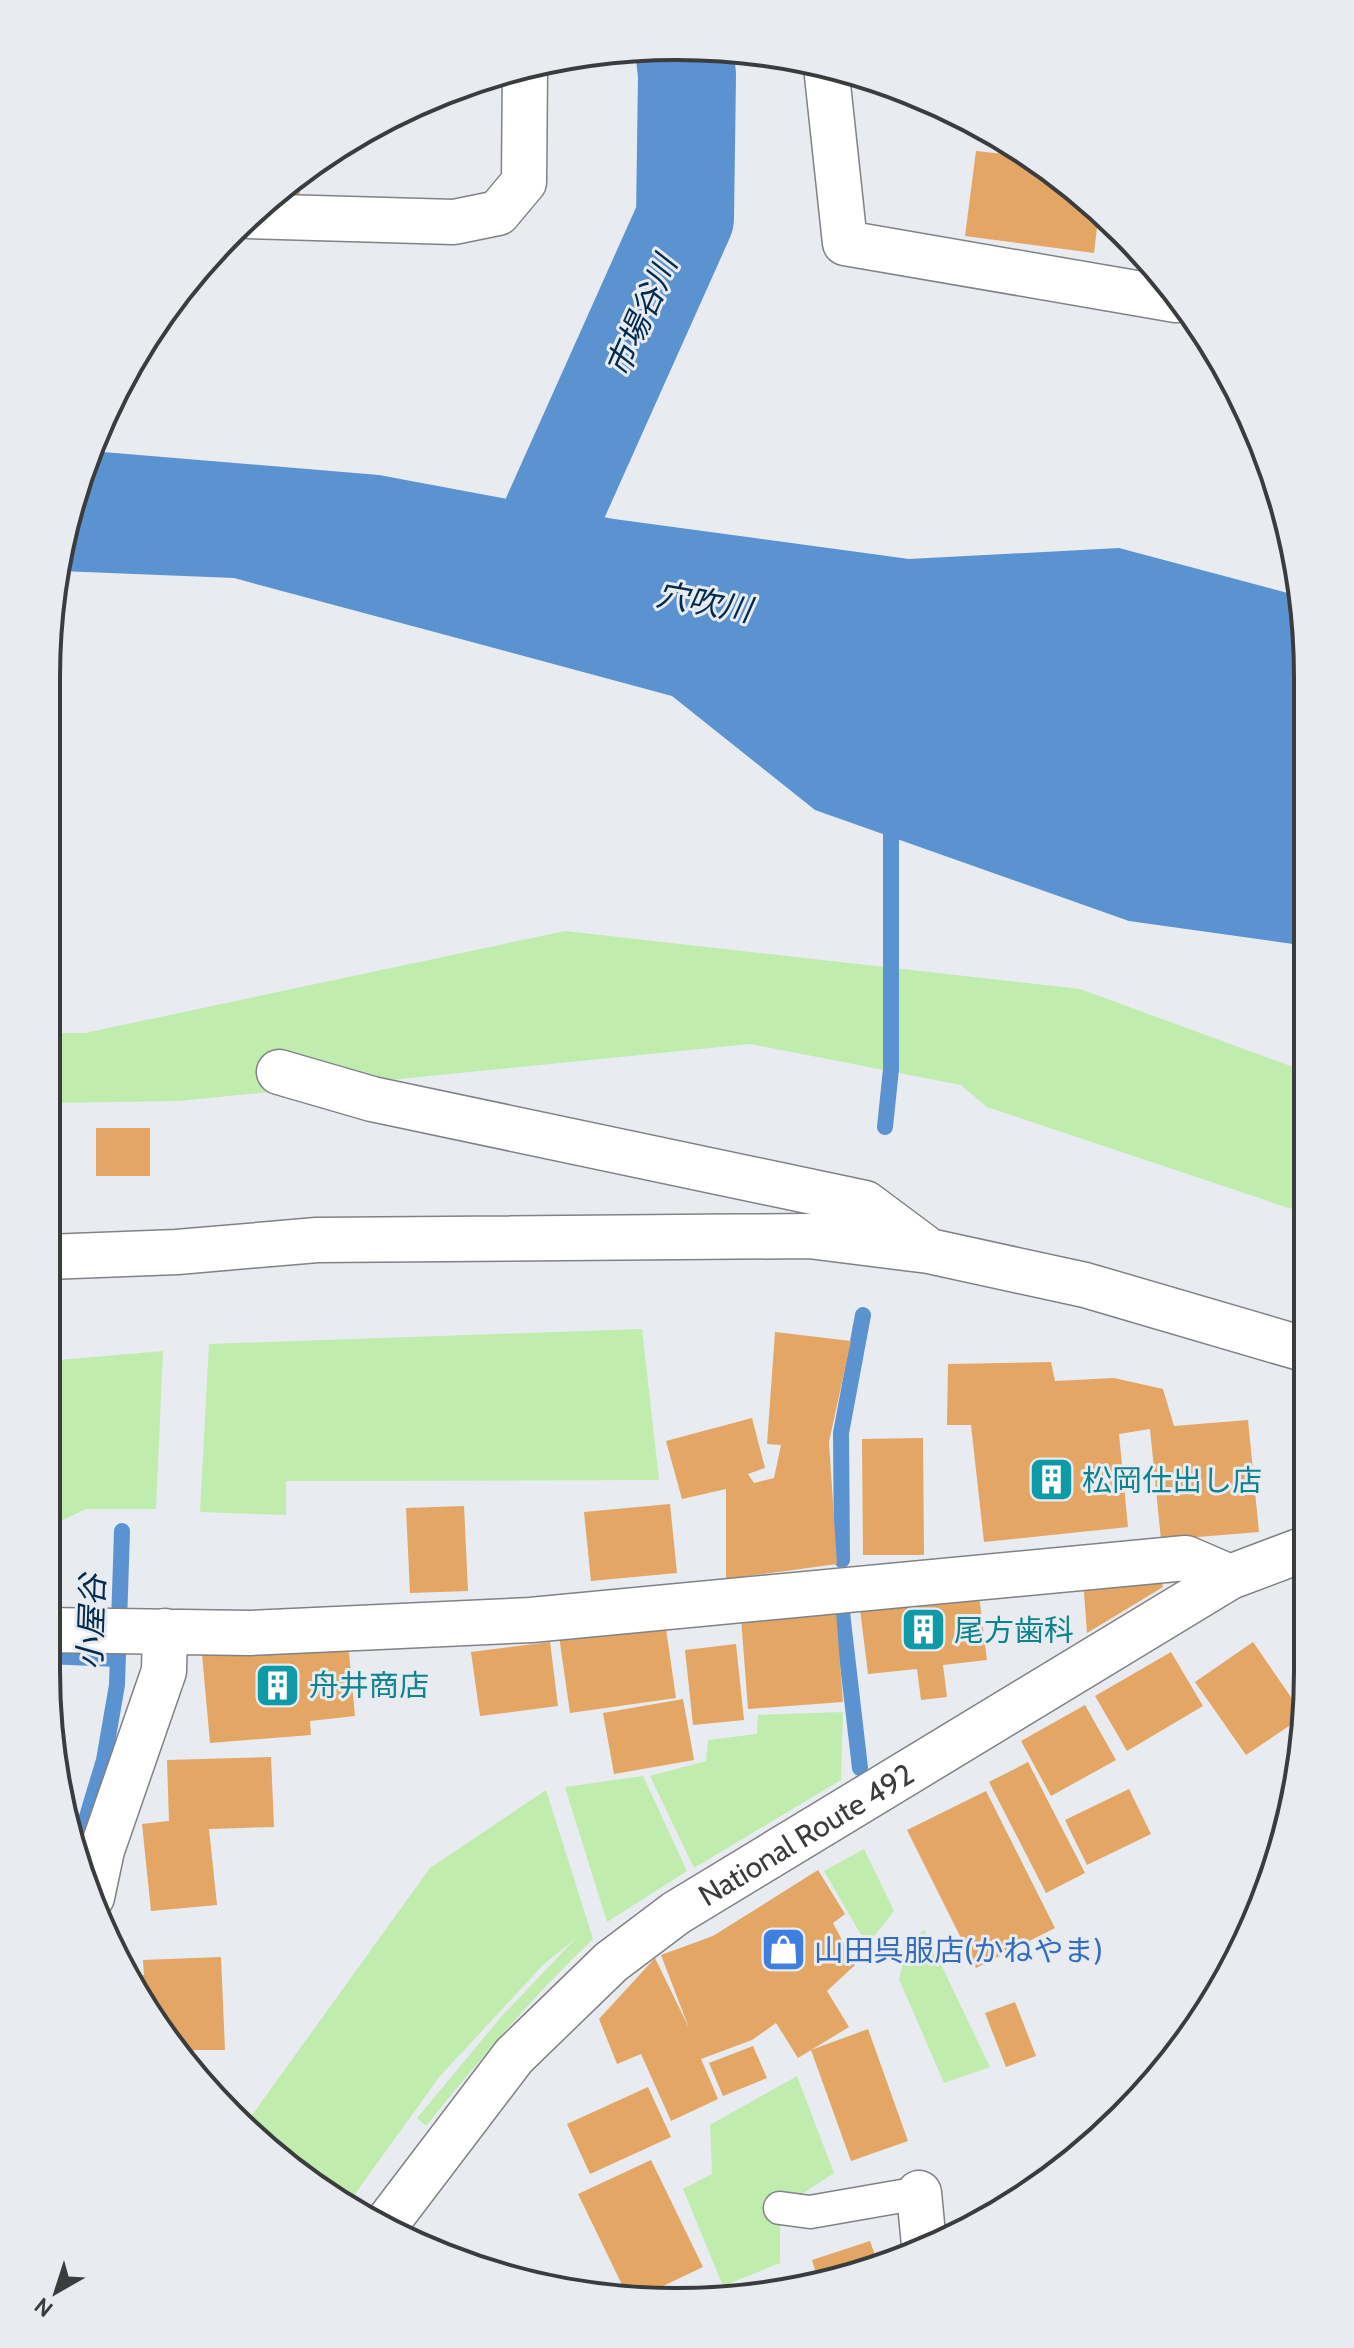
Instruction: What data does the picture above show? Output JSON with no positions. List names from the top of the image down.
{
  "streets": {
    "main road": ["National Route 492"]
  },
  "water": ["市場谷川", "穴吹川", "小屋谷"],
  "places": {
    "building": ["松岡仕出し店", "尾方歯科", "舟井商店"],
    "shop": ["山田呉服店(かねやま)"]
  },
  "north": "bottom left"
}
